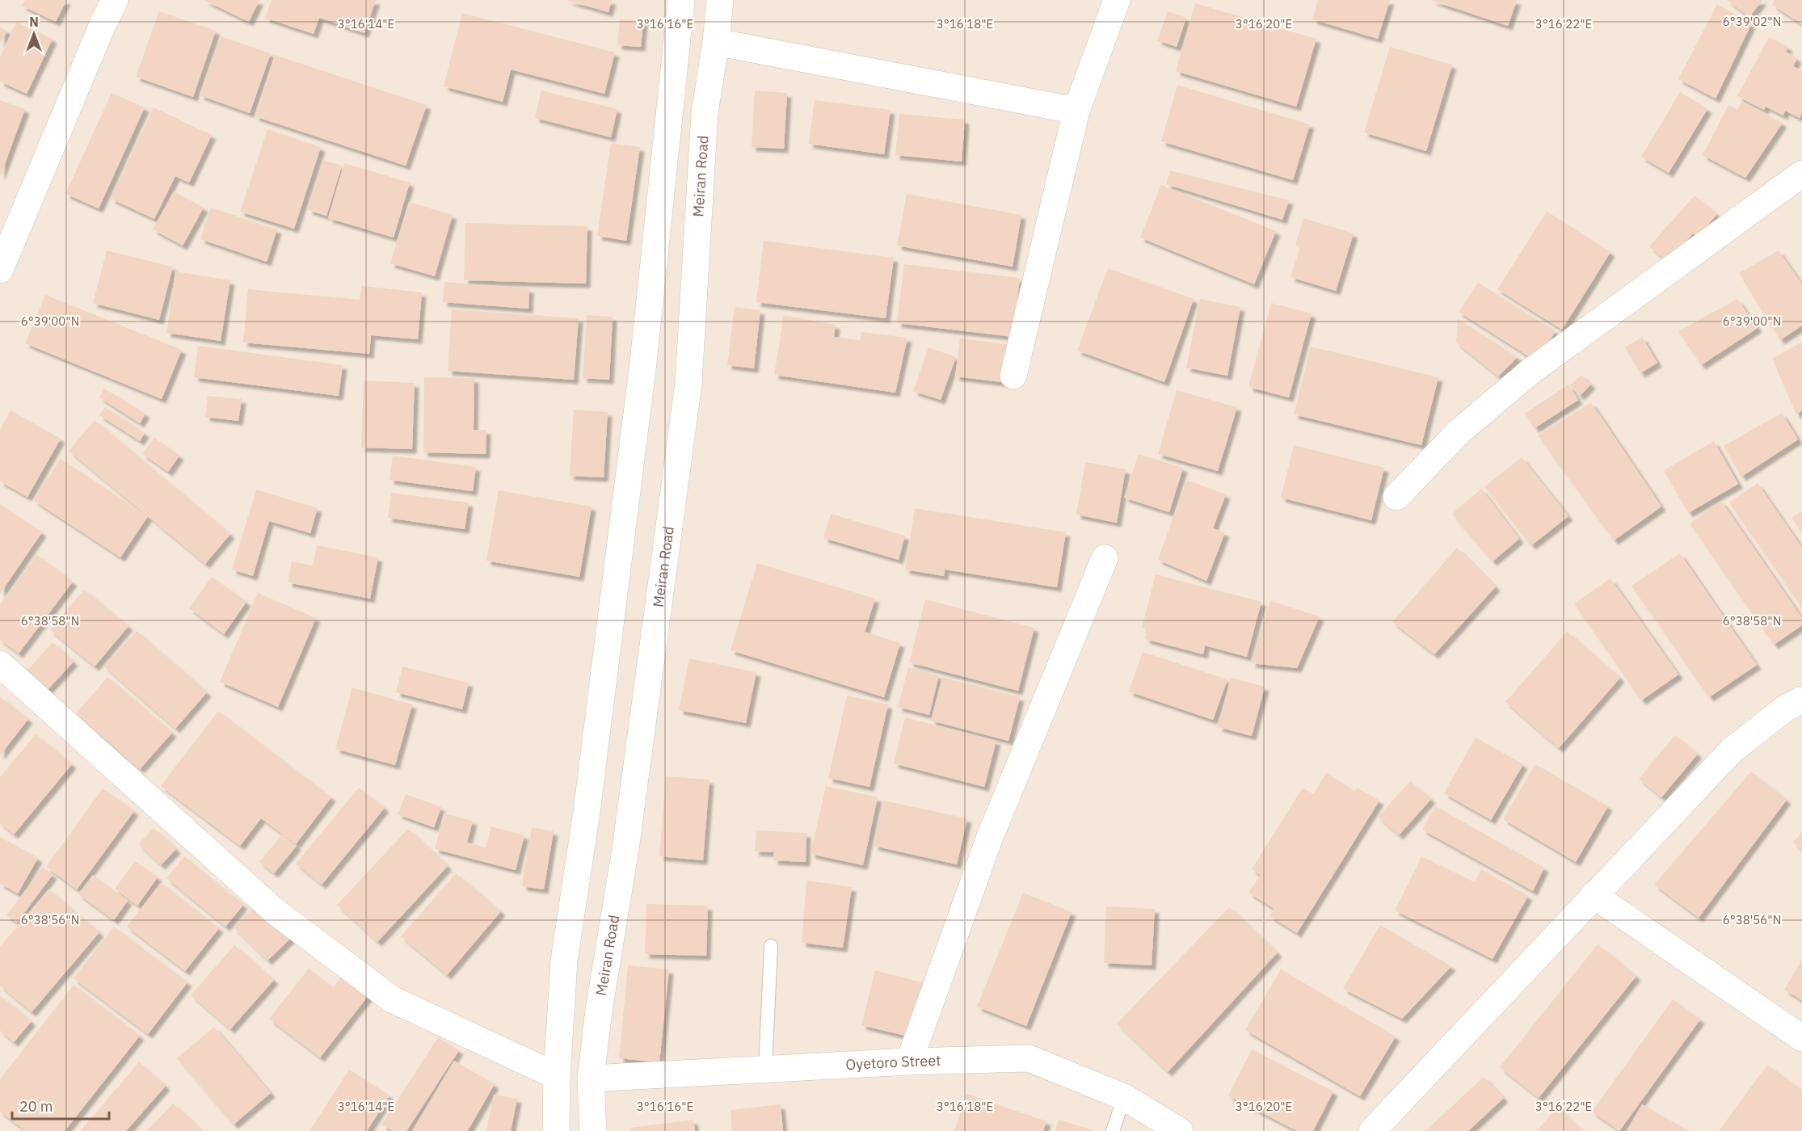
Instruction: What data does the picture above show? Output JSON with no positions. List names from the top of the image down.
{
  "streets": {
    "street": ["Meiran Road", "Oyetoro Street"]
  },
  "crossings": [
    ["Meiran Road", "Oyetoro Street"]
  ],
  "scale_bar": "20 m",
  "north": "top",
  "coordinates": [
    "6°39'02\"N",
    "3°16'14\"E",
    "3°16'16\"E",
    "3°16'18\"E",
    "3°16'20\"E",
    "3°16'22\"E",
    "6°39'00\"N",
    "6°38'58\"N",
    "6°38'56\"N"
  ]
}
